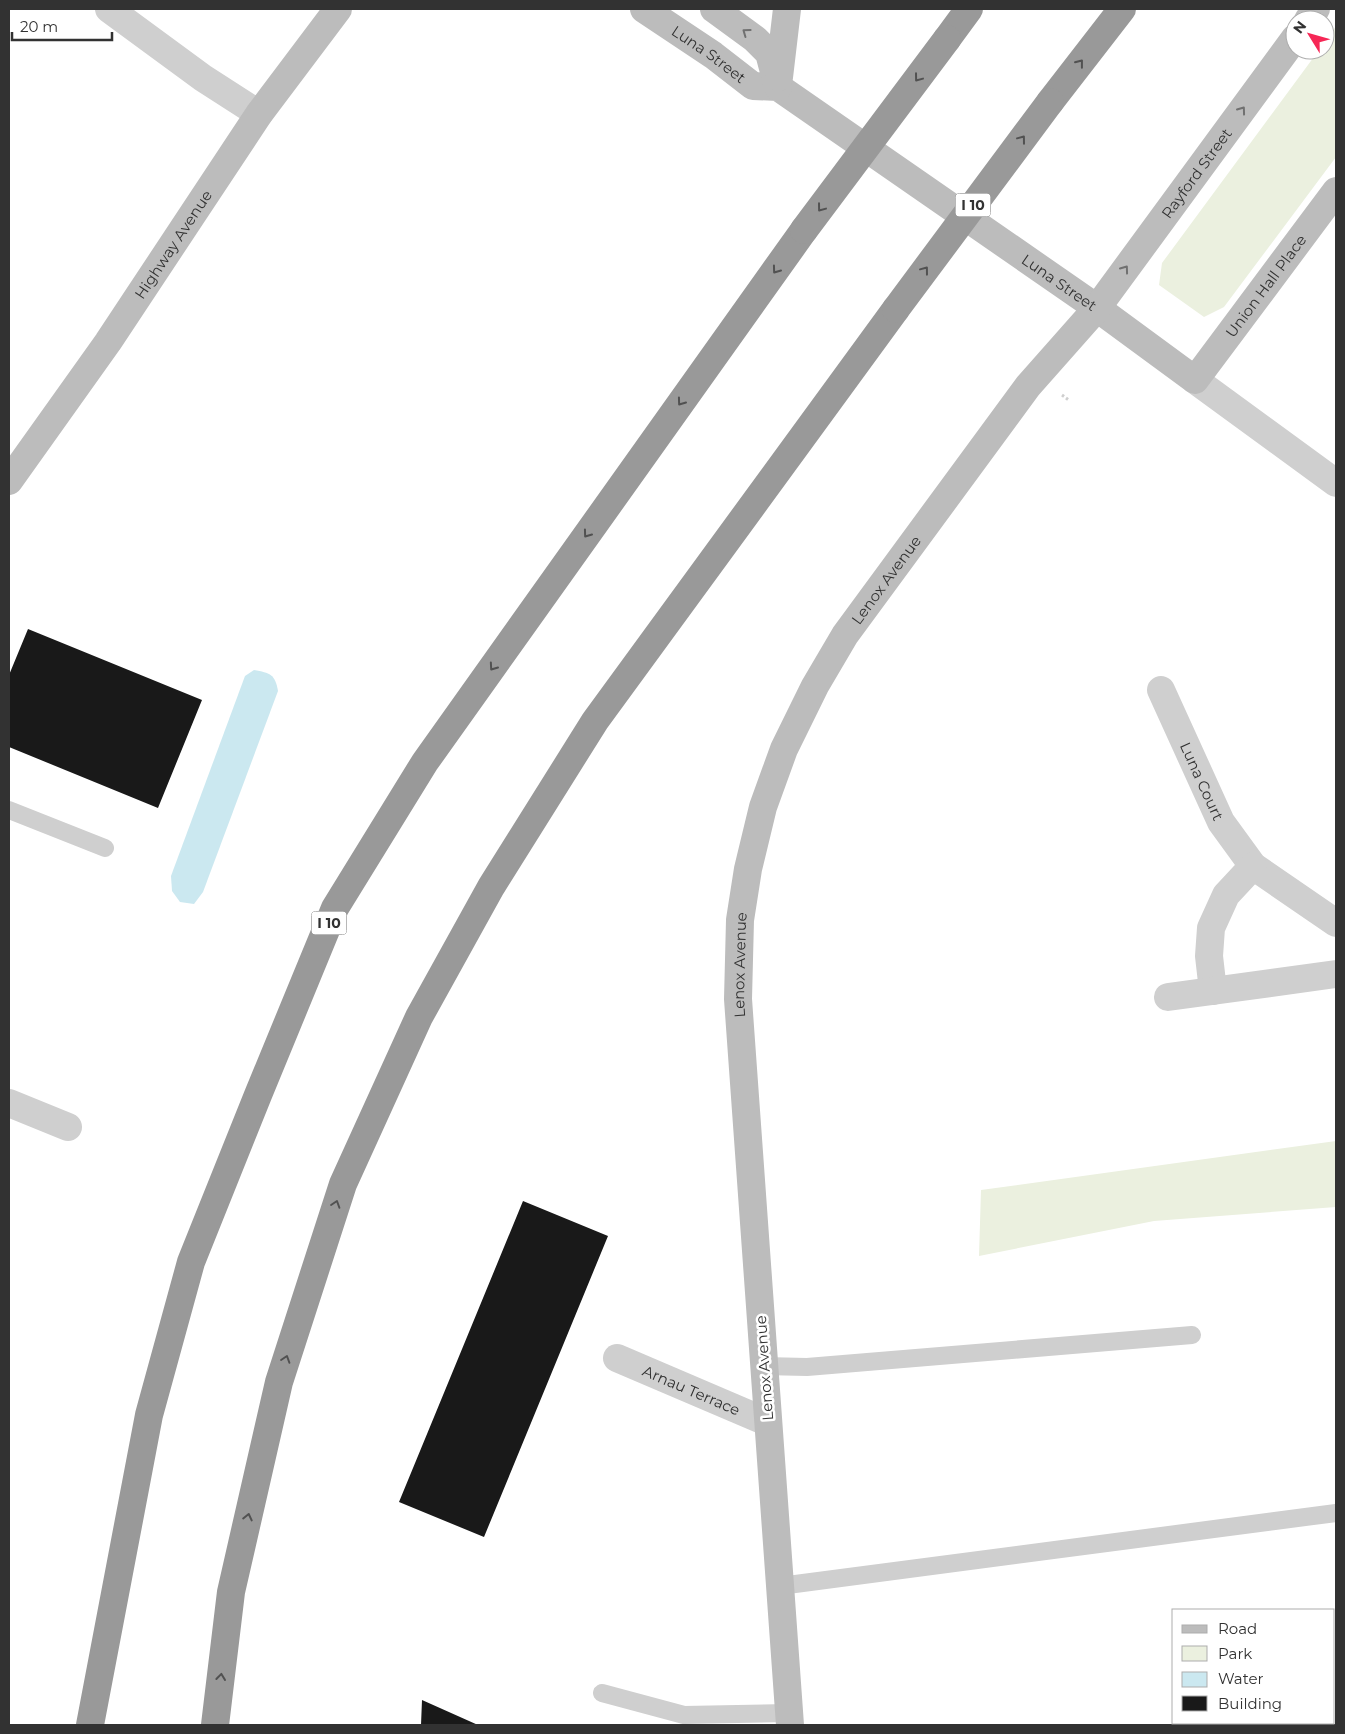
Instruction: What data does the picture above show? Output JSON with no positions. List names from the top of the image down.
{
  "streets": {
    "highway": ["I 10"],
    "main road": [
      "Luna Street",
      "Rayford Street",
      "Highway Avenue",
      "Union Hall Place",
      "Lenox Avenue"
    ],
    "street": ["Luna Court", "Arnau Terrace"]
  },
  "crossings": [
    ["Luna Street", "Rayford Street"],
    ["Luna Street", "Union Hall Place"],
    ["Luna Street", "Lenox Avenue"],
    ["Rayford Street", "Lenox Avenue"],
    ["Lenox Avenue", "Arnau Terrace"]
  ],
  "one_way": ["Rayford Street"],
  "legend": [
    "Road",
    "Park",
    "Water",
    "Building"
  ],
  "scale_bar": "20 m",
  "north": "top left"
}
